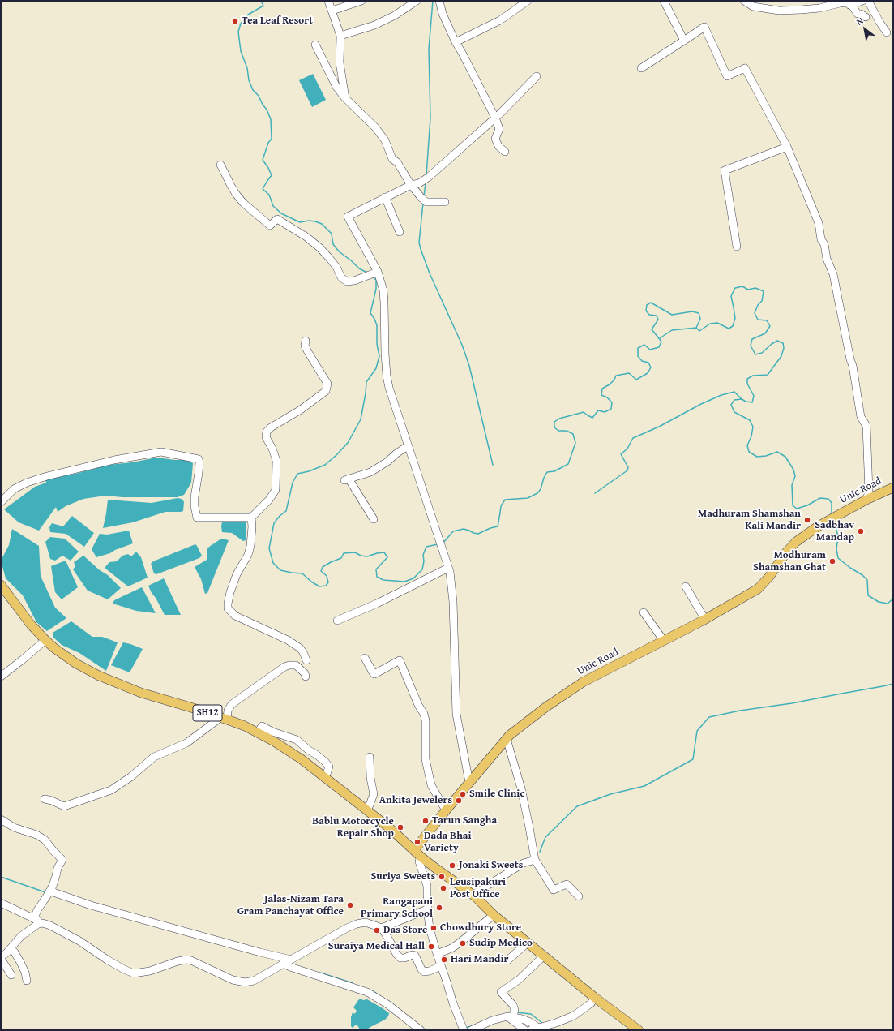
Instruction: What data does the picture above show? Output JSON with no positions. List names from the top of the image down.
{
  "streets": {
    "main road": ["Unic Road", "SH12"]
  },
  "crossings": [
    ["Unic Road", "SH12"]
  ],
  "places": [
    "Tea Leaf Resort",
    "Madhuram Shamshan Kali Mandir",
    "Sadbhav Mandap",
    "Modhuram Shamshan Ghat",
    "Smile Clinic",
    "Ankita Jewelers",
    "Tarun Sangha",
    "Bablu Motorcycle Repair Shop",
    "Dada Bhai Variety",
    "Jonaki Sweets",
    "Suriya Sweets",
    "Leusipakuri Post Office",
    "Jalas-Nizam Tara Gram Panchayat Office",
    "Rangapani Primary School",
    "Chowdhury Store",
    "Das Store",
    "Sudip Medico",
    "Suraiya Medical Hall",
    "Hari Mandir"
  ],
  "north": "top left"
}
